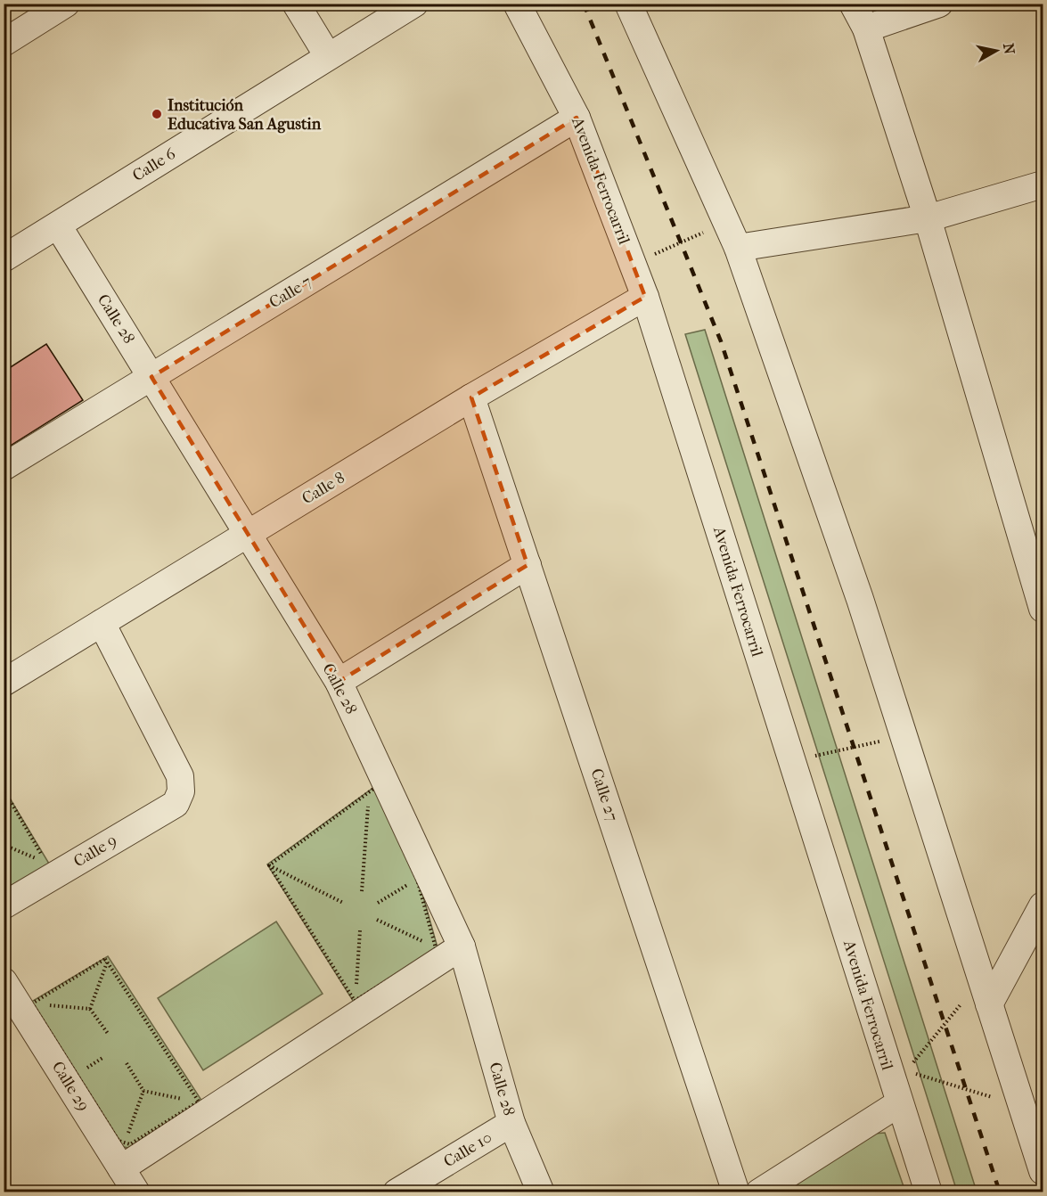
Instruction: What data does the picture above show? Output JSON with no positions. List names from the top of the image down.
{
  "streets": {
    "street": [
      "Calle 6",
      "Avenida Ferrocarril",
      "Calle 7",
      "Calle 28",
      "Calle 8",
      "Calle 27",
      "Calle 9",
      "Calle 29",
      "Calle 10"
    ]
  },
  "crossings": [
    ["Calle 6", "Calle 28"],
    ["Avenida Ferrocarril", "Calle 7"],
    ["Avenida Ferrocarril", "Calle 8"],
    ["Calle 7", "Calle 28"],
    ["Calle 28", "Calle 8"],
    ["Calle 28", "Calle 10"],
    ["Calle 8", "Calle 27"],
    ["Calle 8", "Calle 9"]
  ],
  "places": ["Institución Educativa San Agustin"],
  "north": "right"
}
